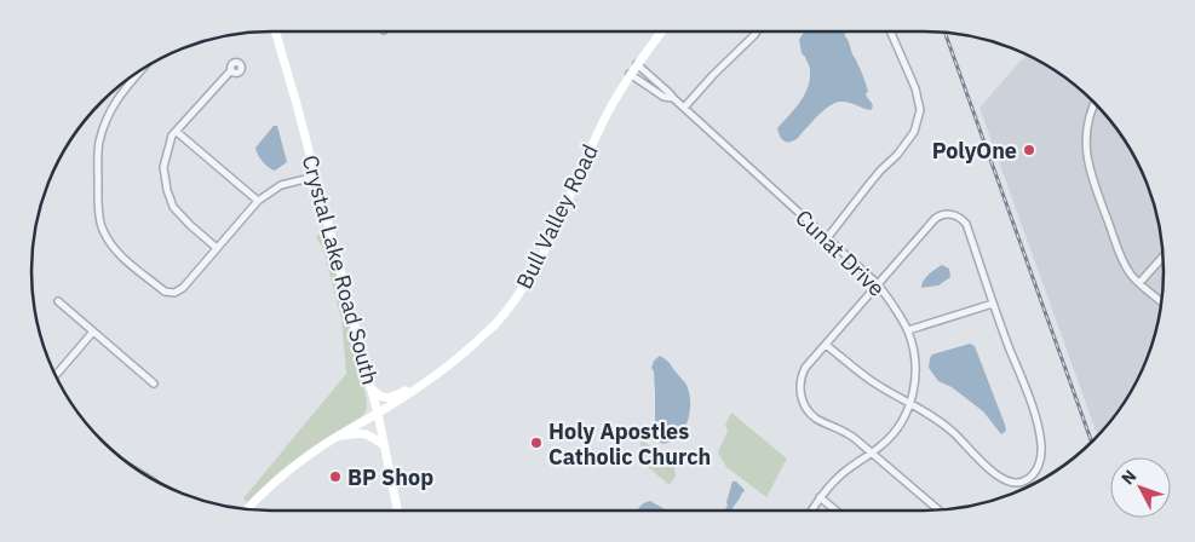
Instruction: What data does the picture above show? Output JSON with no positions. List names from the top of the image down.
{
  "streets": {
    "street": ["Bull Valley Road", "Cunat Drive", "Crystal Lake Road South"]
  },
  "crossings": [
    ["Bull Valley Road", "Cunat Drive"],
    ["Bull Valley Road", "Crystal Lake Road South"]
  ],
  "places": ["PolyOne", "Holy Apostles Catholic Church", "BP Shop"],
  "north": "top left"
}
